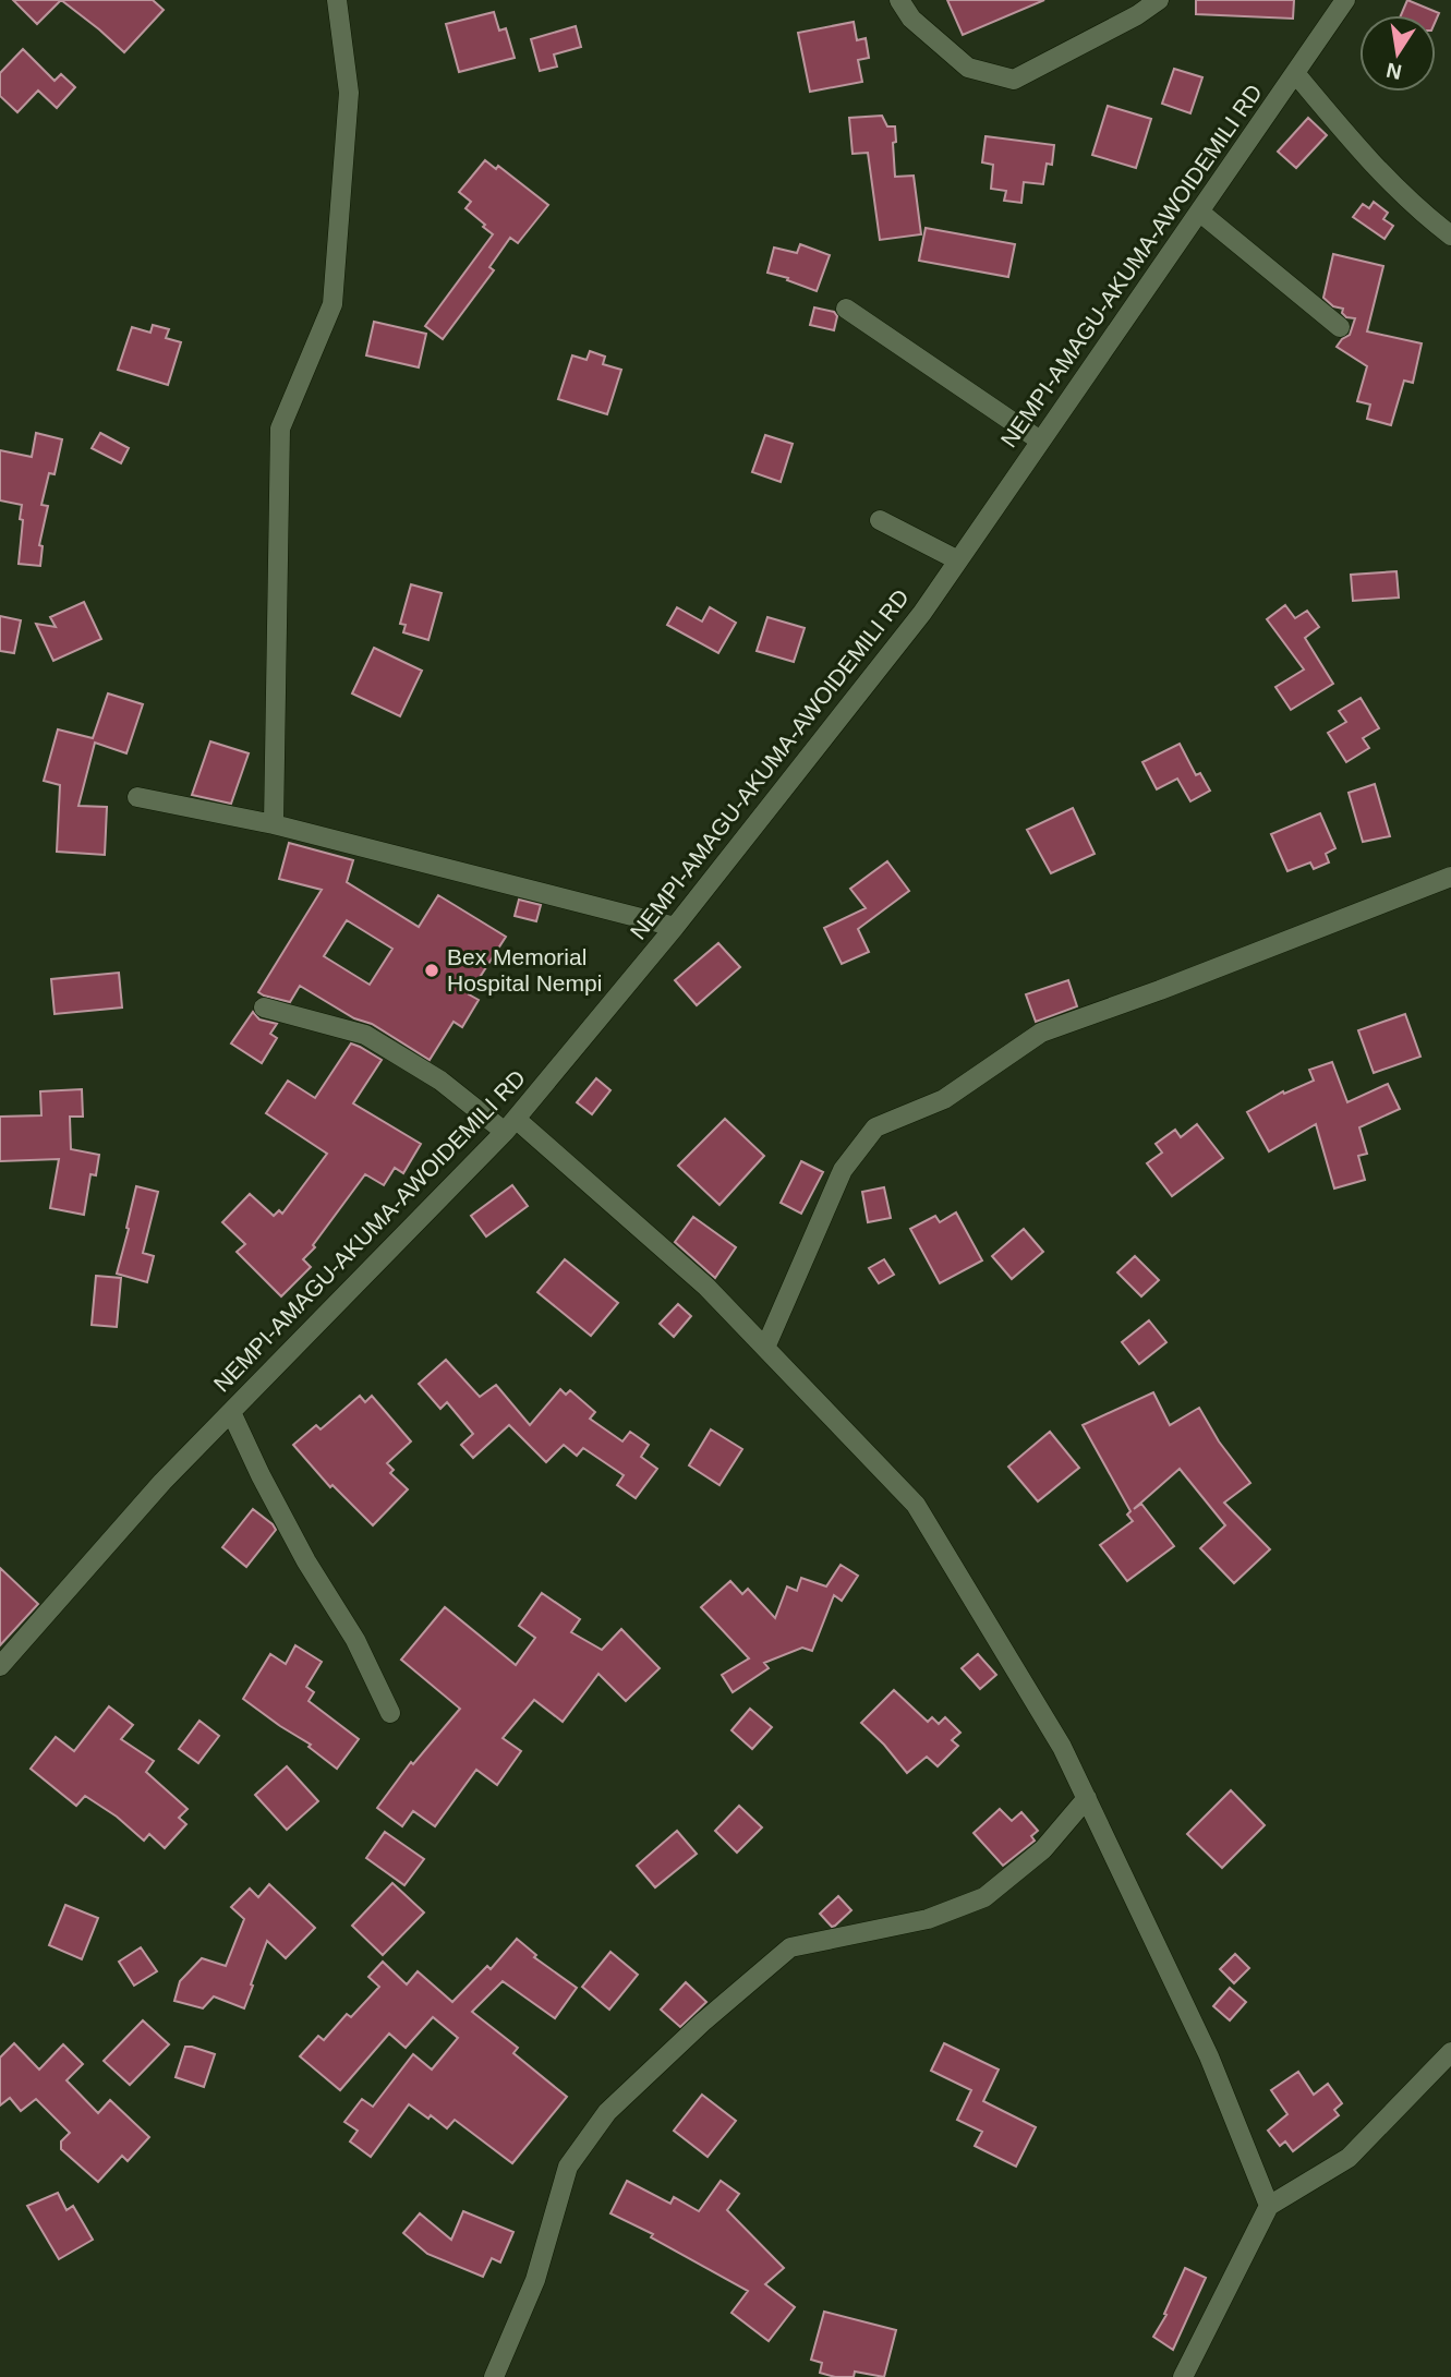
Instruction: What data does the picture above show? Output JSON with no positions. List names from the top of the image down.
{
  "streets": {
    "street": ["NEMPI-AMAGU-AKUMA-AWOIDEMILI RD"]
  },
  "places": ["Bex Memorial Hospital Nempi"],
  "north": "bottom"
}
